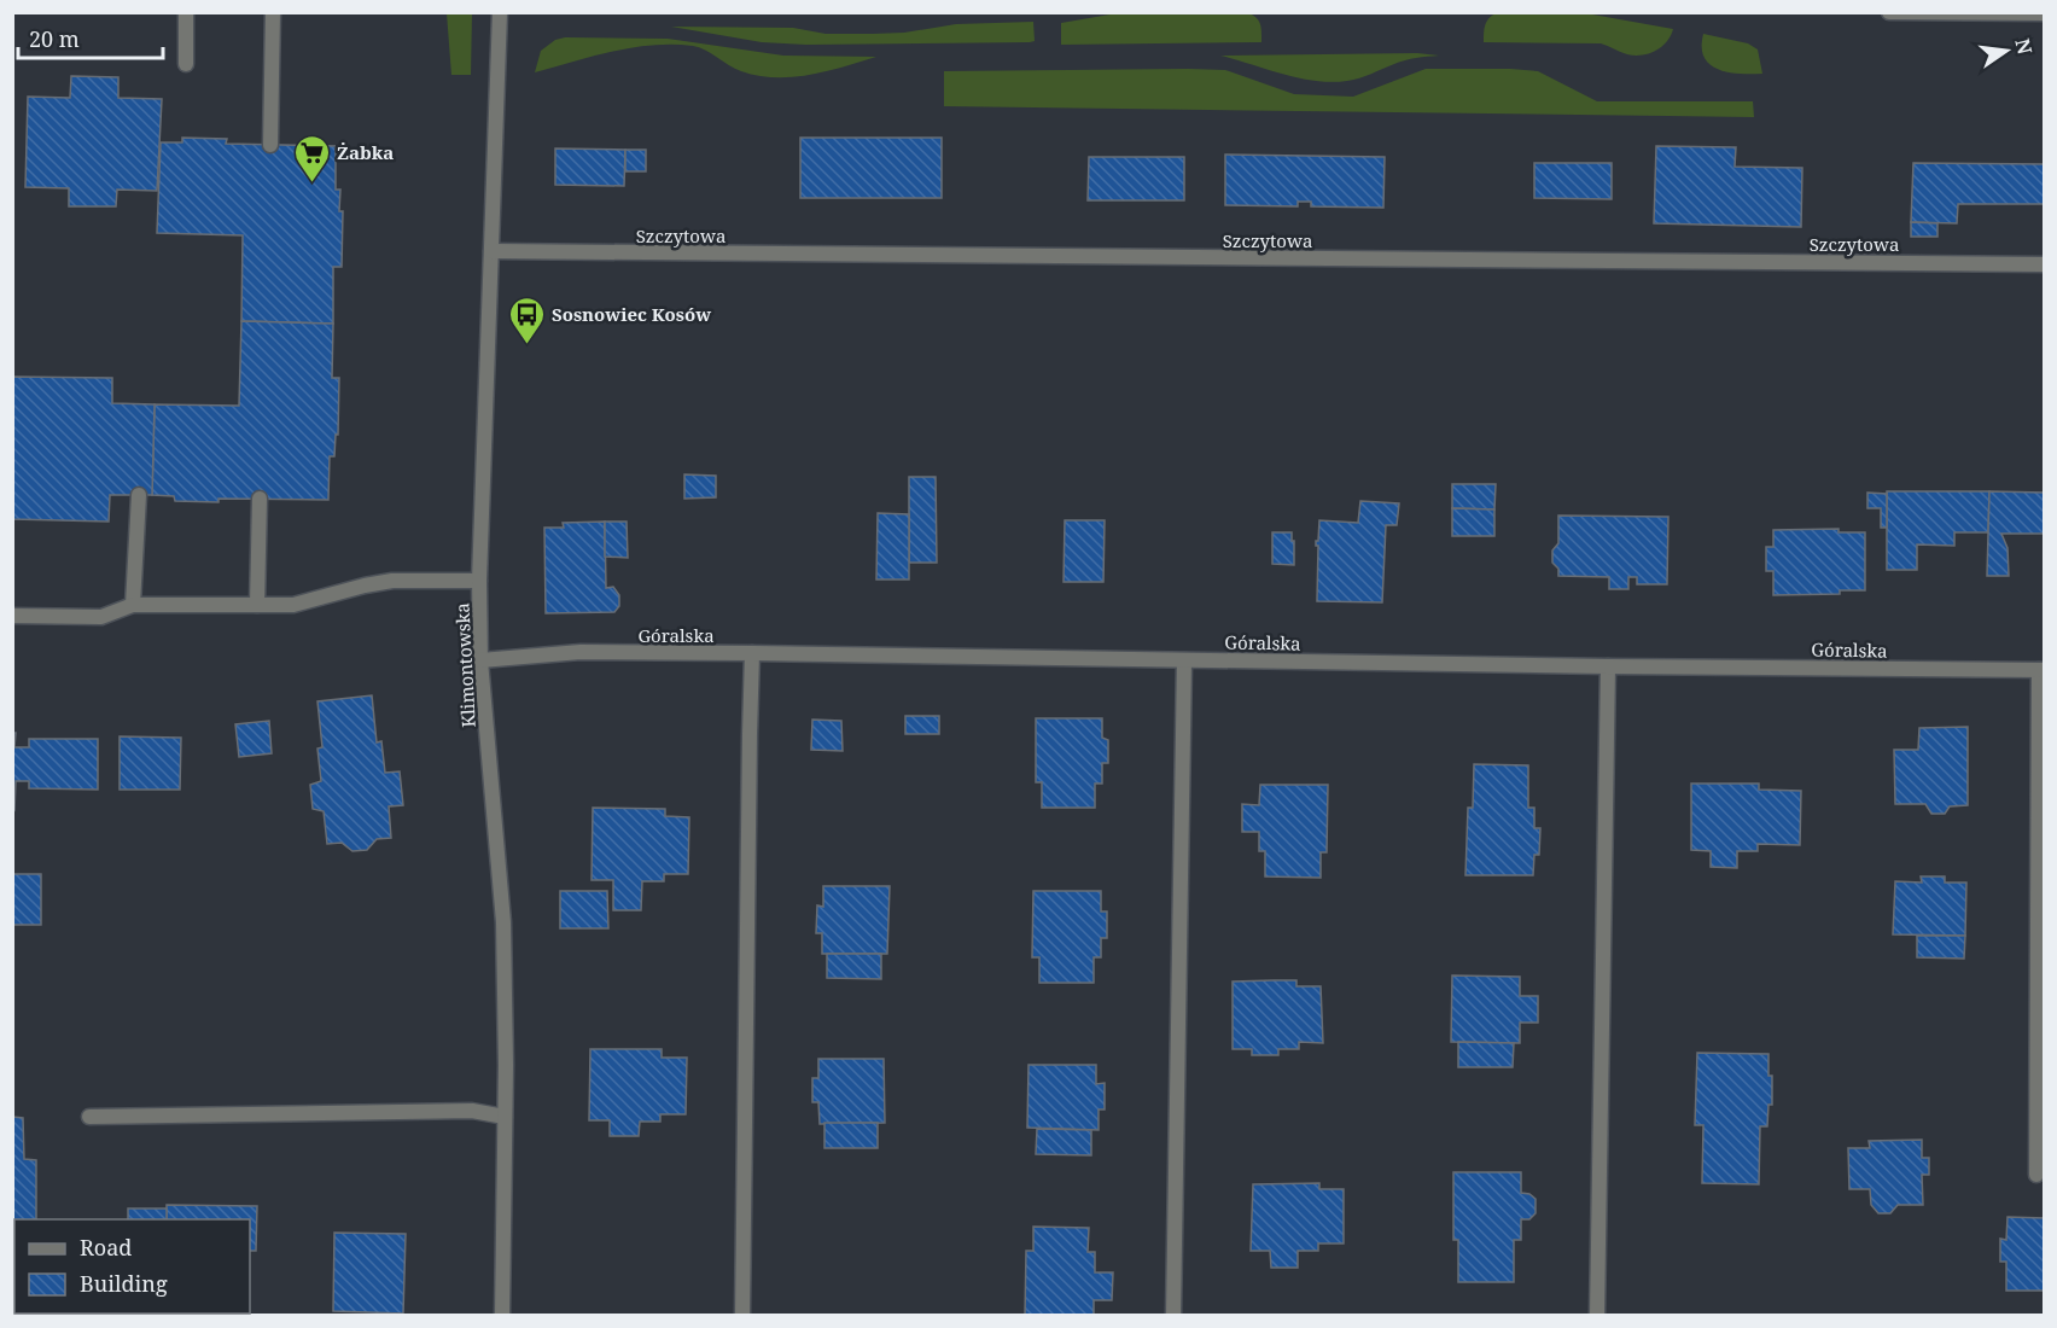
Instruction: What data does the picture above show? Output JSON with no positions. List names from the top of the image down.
{
  "streets": {
    "street": ["Szczytowa", "Góralska", "Klimontowska"]
  },
  "crossings": [
    ["Szczytowa", "Klimontowska"],
    ["Góralska", "Klimontowska"]
  ],
  "places": {
    "supermarket": ["Żabka"],
    "bus stop": ["Sosnowiec Kosów"]
  },
  "legend": ["Road", "Building"],
  "scale_bar": "20 m",
  "north": "right"
}
